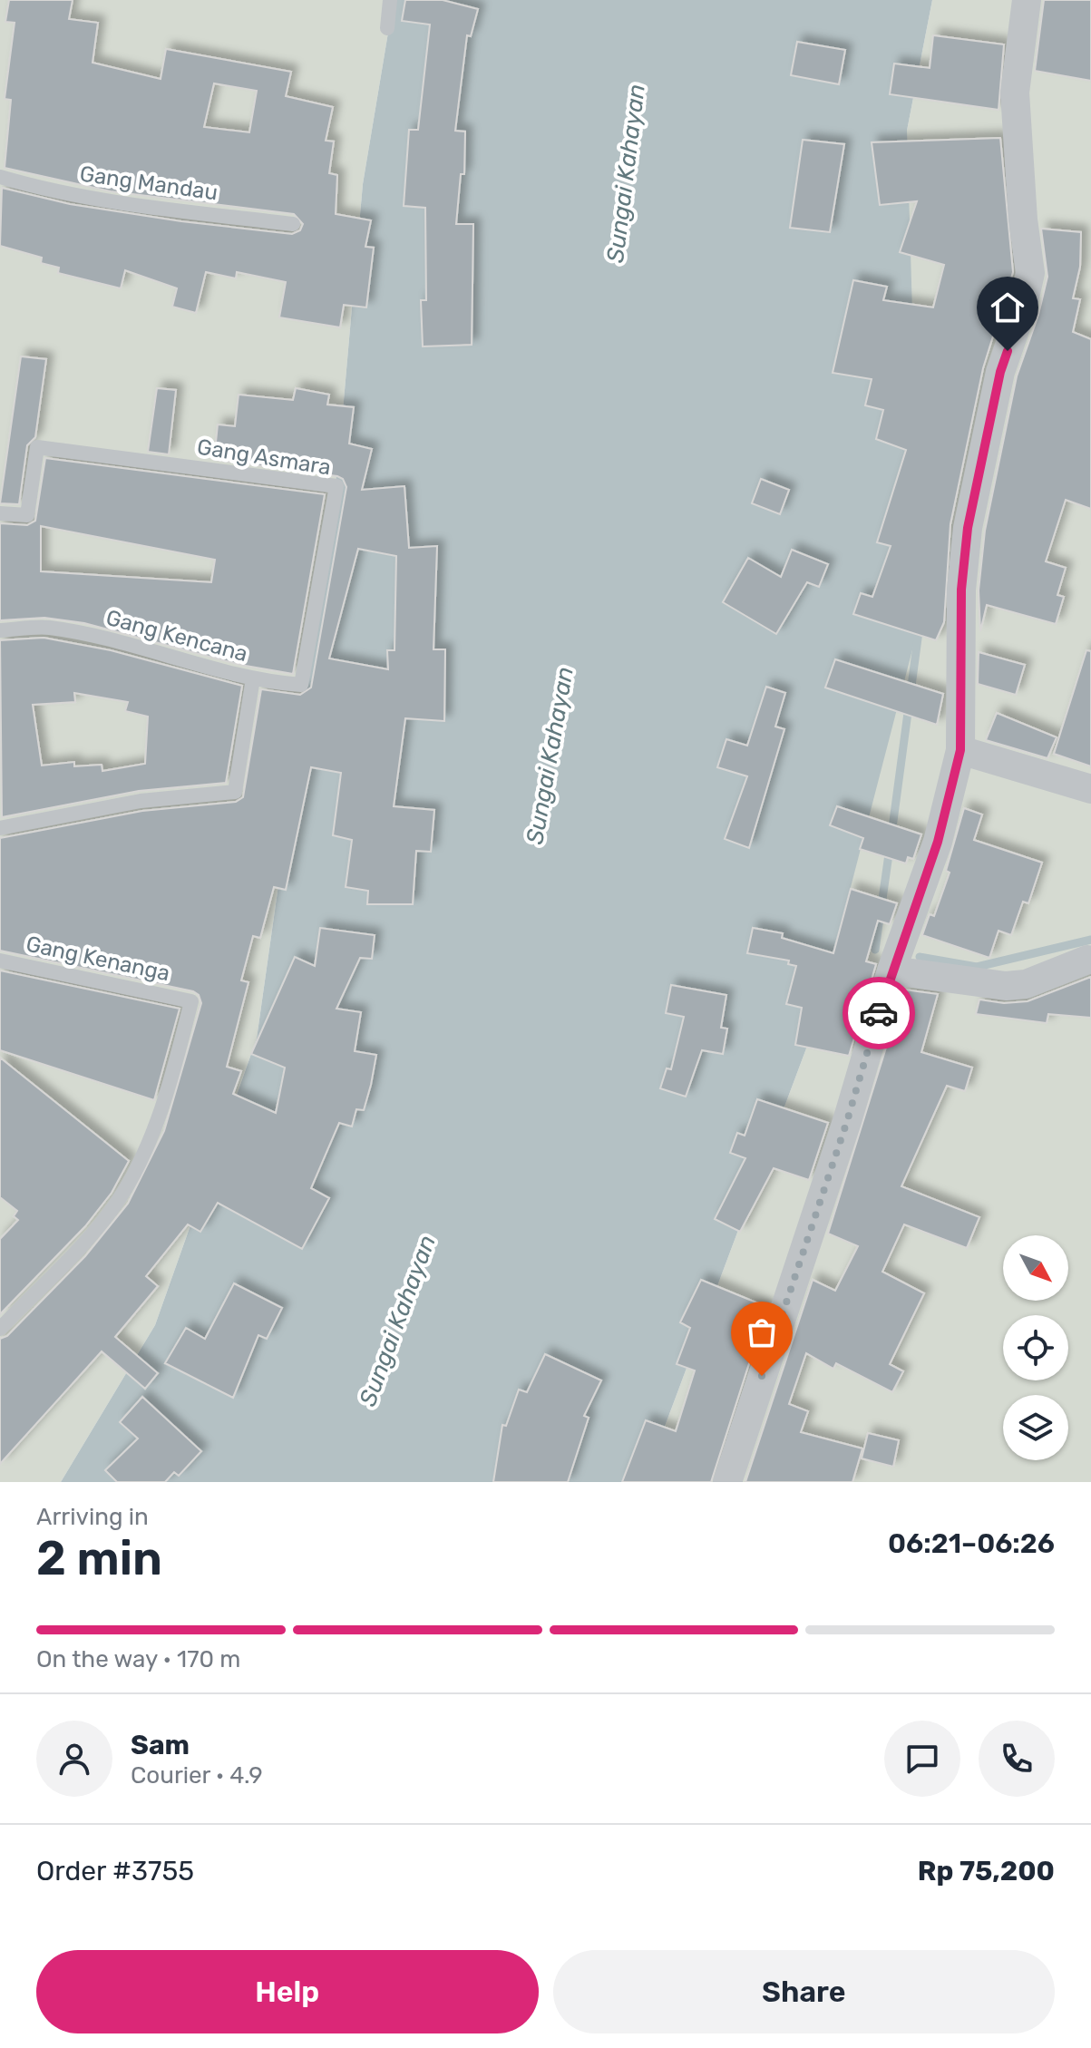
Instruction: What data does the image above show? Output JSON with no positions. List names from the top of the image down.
{
  "streets": {
    "lane": [
      "Gang Mandau",
      "Gang Asmara",
      "Gang Kencana",
      "Gang Kenanga"
    ]
  },
  "crossings": [
    ["Gang Asmara", "Gang Kencana"]
  ],
  "water": ["Sungai Kahayan"],
  "north": "bottom right",
  "page": {
    "heading": ["2 min", "Arriving in", "06:21–06:26"],
    "panel": [
      "Sam",
      "Courier · 4.9",
      "Order #3755",
      "Rp 75,200"
    ],
    "bar": "On the way · 170 m",
    "buttons": ["Help", "Share"]
  }
}
